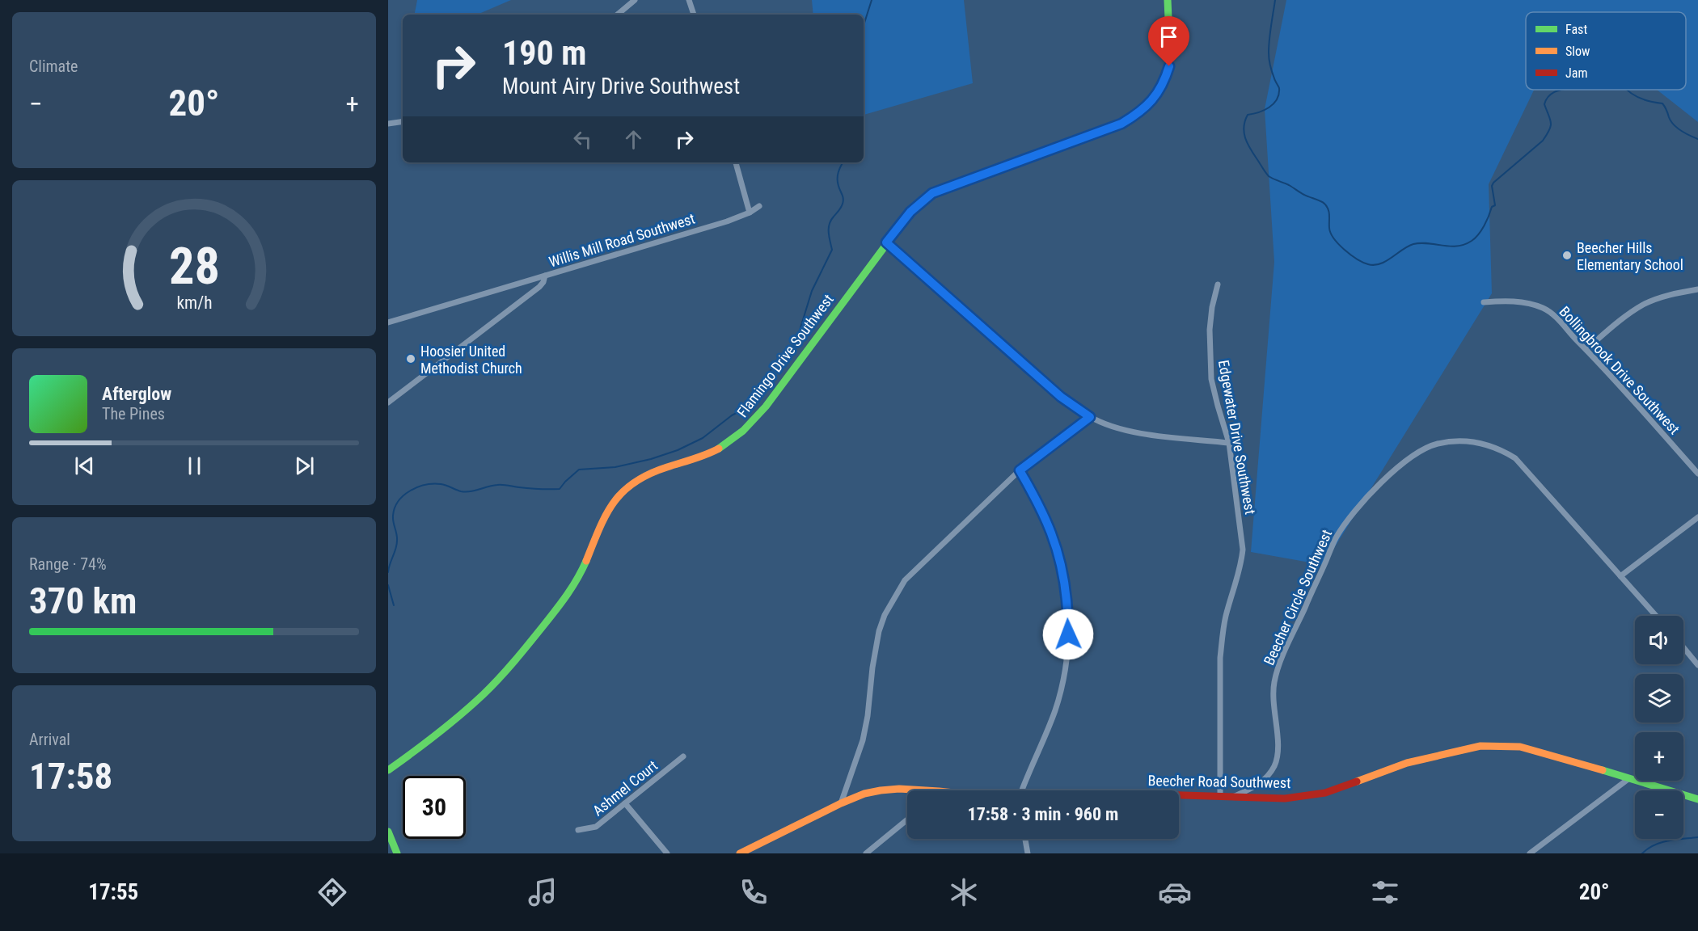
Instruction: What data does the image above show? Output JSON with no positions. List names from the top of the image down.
{
  "streets": {
    "street": [
      "Willis Mill Road Southwest",
      "Flamingo Drive Southwest",
      "Bollingbrook Drive Southwest",
      "Edgewater Drive Southwest",
      "Beecher Circle Southwest",
      "Beecher Road Southwest",
      "Ashmel Court"
    ]
  },
  "crossings": [
    ["Edgewater Drive Southwest", "Beecher Road Southwest"],
    ["Beecher Circle Southwest", "Beecher Road Southwest"]
  ],
  "places": ["Beecher Hills Elementary School", "Hoosier United Methodist Church"],
  "legend": ["Fast", "Slow", "Jam"],
  "page": {
    "tile": [
      "Climate",
      ["Range · 74%", "370 km"],
      ["Arrival", "17:58"]
    ],
    "turn": ["190 m", "Mount Airy Drive Southwest"],
    "heat": ["−", "20°", "+"],
    "song": ["Afterglow", "The Pines"],
    "map_buttons": ["+", "−"],
    "limit": "30",
    "trip": "17:58 · 3 min · 960 m",
    "tabs": ["17:55", "20°"],
    "gauge": ["28", "km/h"]
  }
}
